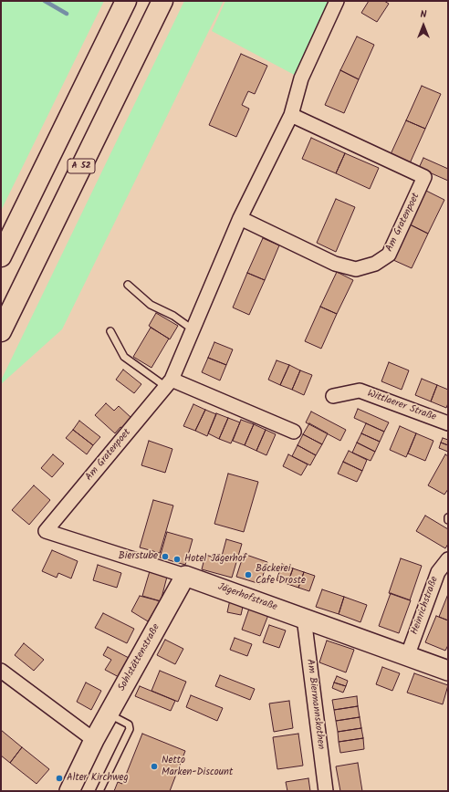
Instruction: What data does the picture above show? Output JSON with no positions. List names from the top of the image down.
{
  "streets": {
    "highway": ["A 52"],
    "street": [
      "Am Gratenpoet",
      "Wittlaerer Straße",
      "Jägerhofstraße",
      "Heinrichstraße",
      "Sohlstättenstraße",
      "Am Biermannskothen"
    ]
  },
  "crossings": [
    ["Am Gratenpoet", "Jägerhofstraße"],
    ["Jägerhofstraße", "Heinrichstraße"],
    ["Jägerhofstraße", "Sohlstättenstraße"],
    ["Jägerhofstraße", "Am Biermannskothen"]
  ],
  "places": [
    "Bierstube",
    "Hotel Jägerhof",
    "Bäckerei Cafe Droste",
    "Netto Marken-Discount",
    "Alter Kirchweg"
  ],
  "north": "top"
}
